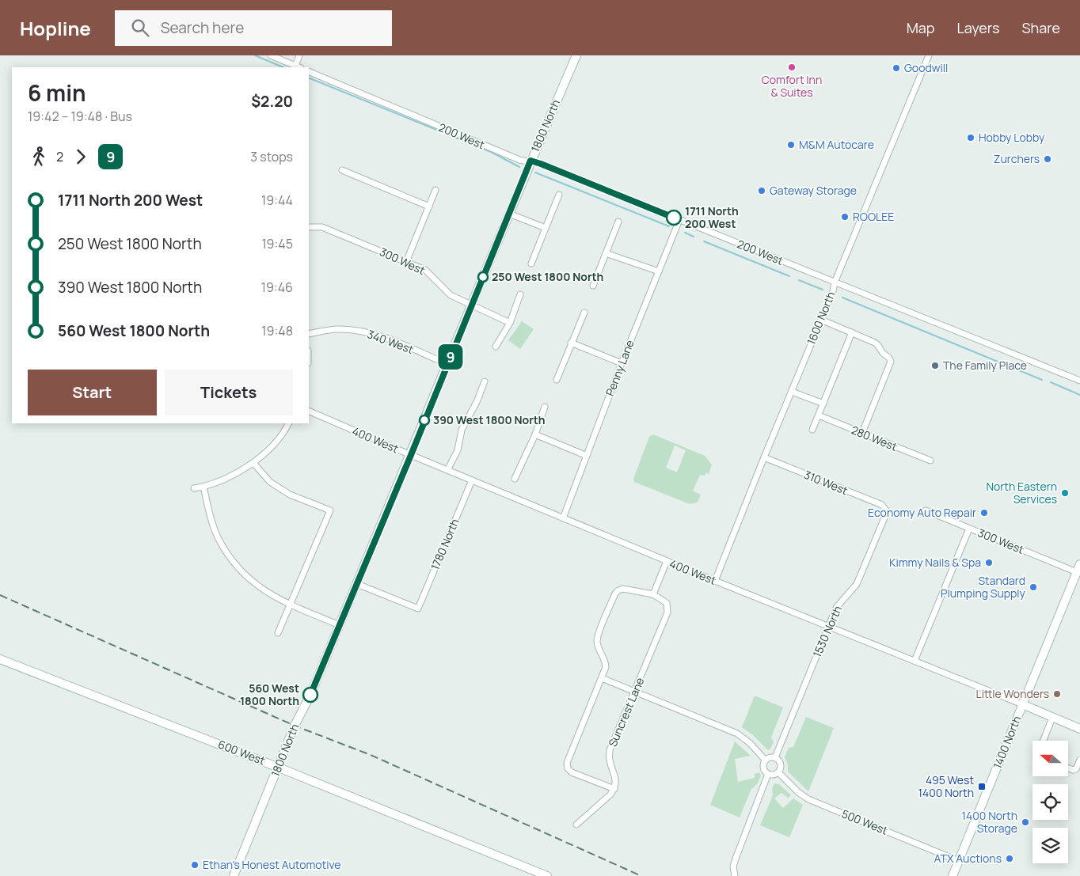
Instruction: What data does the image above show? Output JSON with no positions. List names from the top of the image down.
{
  "streets": {
    "street": [
      "1800 North",
      "200 West",
      "300 West",
      "1600 North",
      "340 West",
      "Penny Lane",
      "280 West",
      "400 West",
      "310 West",
      "1780 North",
      "1530 North",
      "Suncrest Lane",
      "1400 North",
      "600 West",
      "500 West"
    ]
  },
  "crossings": [
    ["1800 North", "200 West"],
    ["1800 North", "300 West"],
    ["1800 North", "340 West"],
    ["1800 North", "400 West"],
    ["1800 North", "1780 North"],
    ["1800 North", "600 West"],
    ["200 West", "1600 North"],
    ["200 West", "Penny Lane"],
    ["300 West", "1400 North"],
    ["1600 North", "400 West"],
    ["1600 North", "310 West"],
    ["Penny Lane", "400 West"],
    ["400 West", "1780 North"],
    ["400 West", "1530 North"],
    ["400 West", "1400 North"],
    ["310 West", "1530 North"],
    ["1530 North", "500 West"],
    ["1400 North", "500 West"]
  ],
  "places": {
    "other": [
      "Comfort Inn & Suites",
      "Goodwill",
      "Hobby Lobby",
      "M&M Autocare",
      "Zurchers",
      "Gateway Storage",
      "ROOLEE",
      "1711 North 200 West",
      "250 West 1800 North",
      "The Family Place",
      "390 West 1800 North",
      "North Eastern Services",
      "Economy Auto Repair",
      "Kimmy Nails & Spa",
      "Standard Plumping Supply",
      "Little Wonders",
      "560 West 1800 North",
      "1400 North Storage",
      "ATX Auctions",
      "Ethan's Honest Automotive"
    ],
    "transit": ["495 West 1400 North"]
  },
  "lines": ["bus line 9"],
  "north": "left",
  "page": {
    "header": "Hopline",
    "search": "Search here",
    "nav": ["Map", "Layers", "Share"],
    "on_map": "9",
    "heading": ["6 min", "19:42 – 19:48 · Bus", "$2.20"],
    "legs": ["2", "9", "3 stops"],
    "list": [
      {
        "name": "1711 North 200 West",
        "value": "19:44"
      },
      {
        "name": "250 West 1800 North",
        "value": "19:45"
      },
      {
        "name": "390 West 1800 North",
        "value": "19:46"
      },
      {
        "name": "560 West 1800 North",
        "value": "19:48"
      }
    ],
    "buttons": ["Start", "Tickets"]
  }
}
